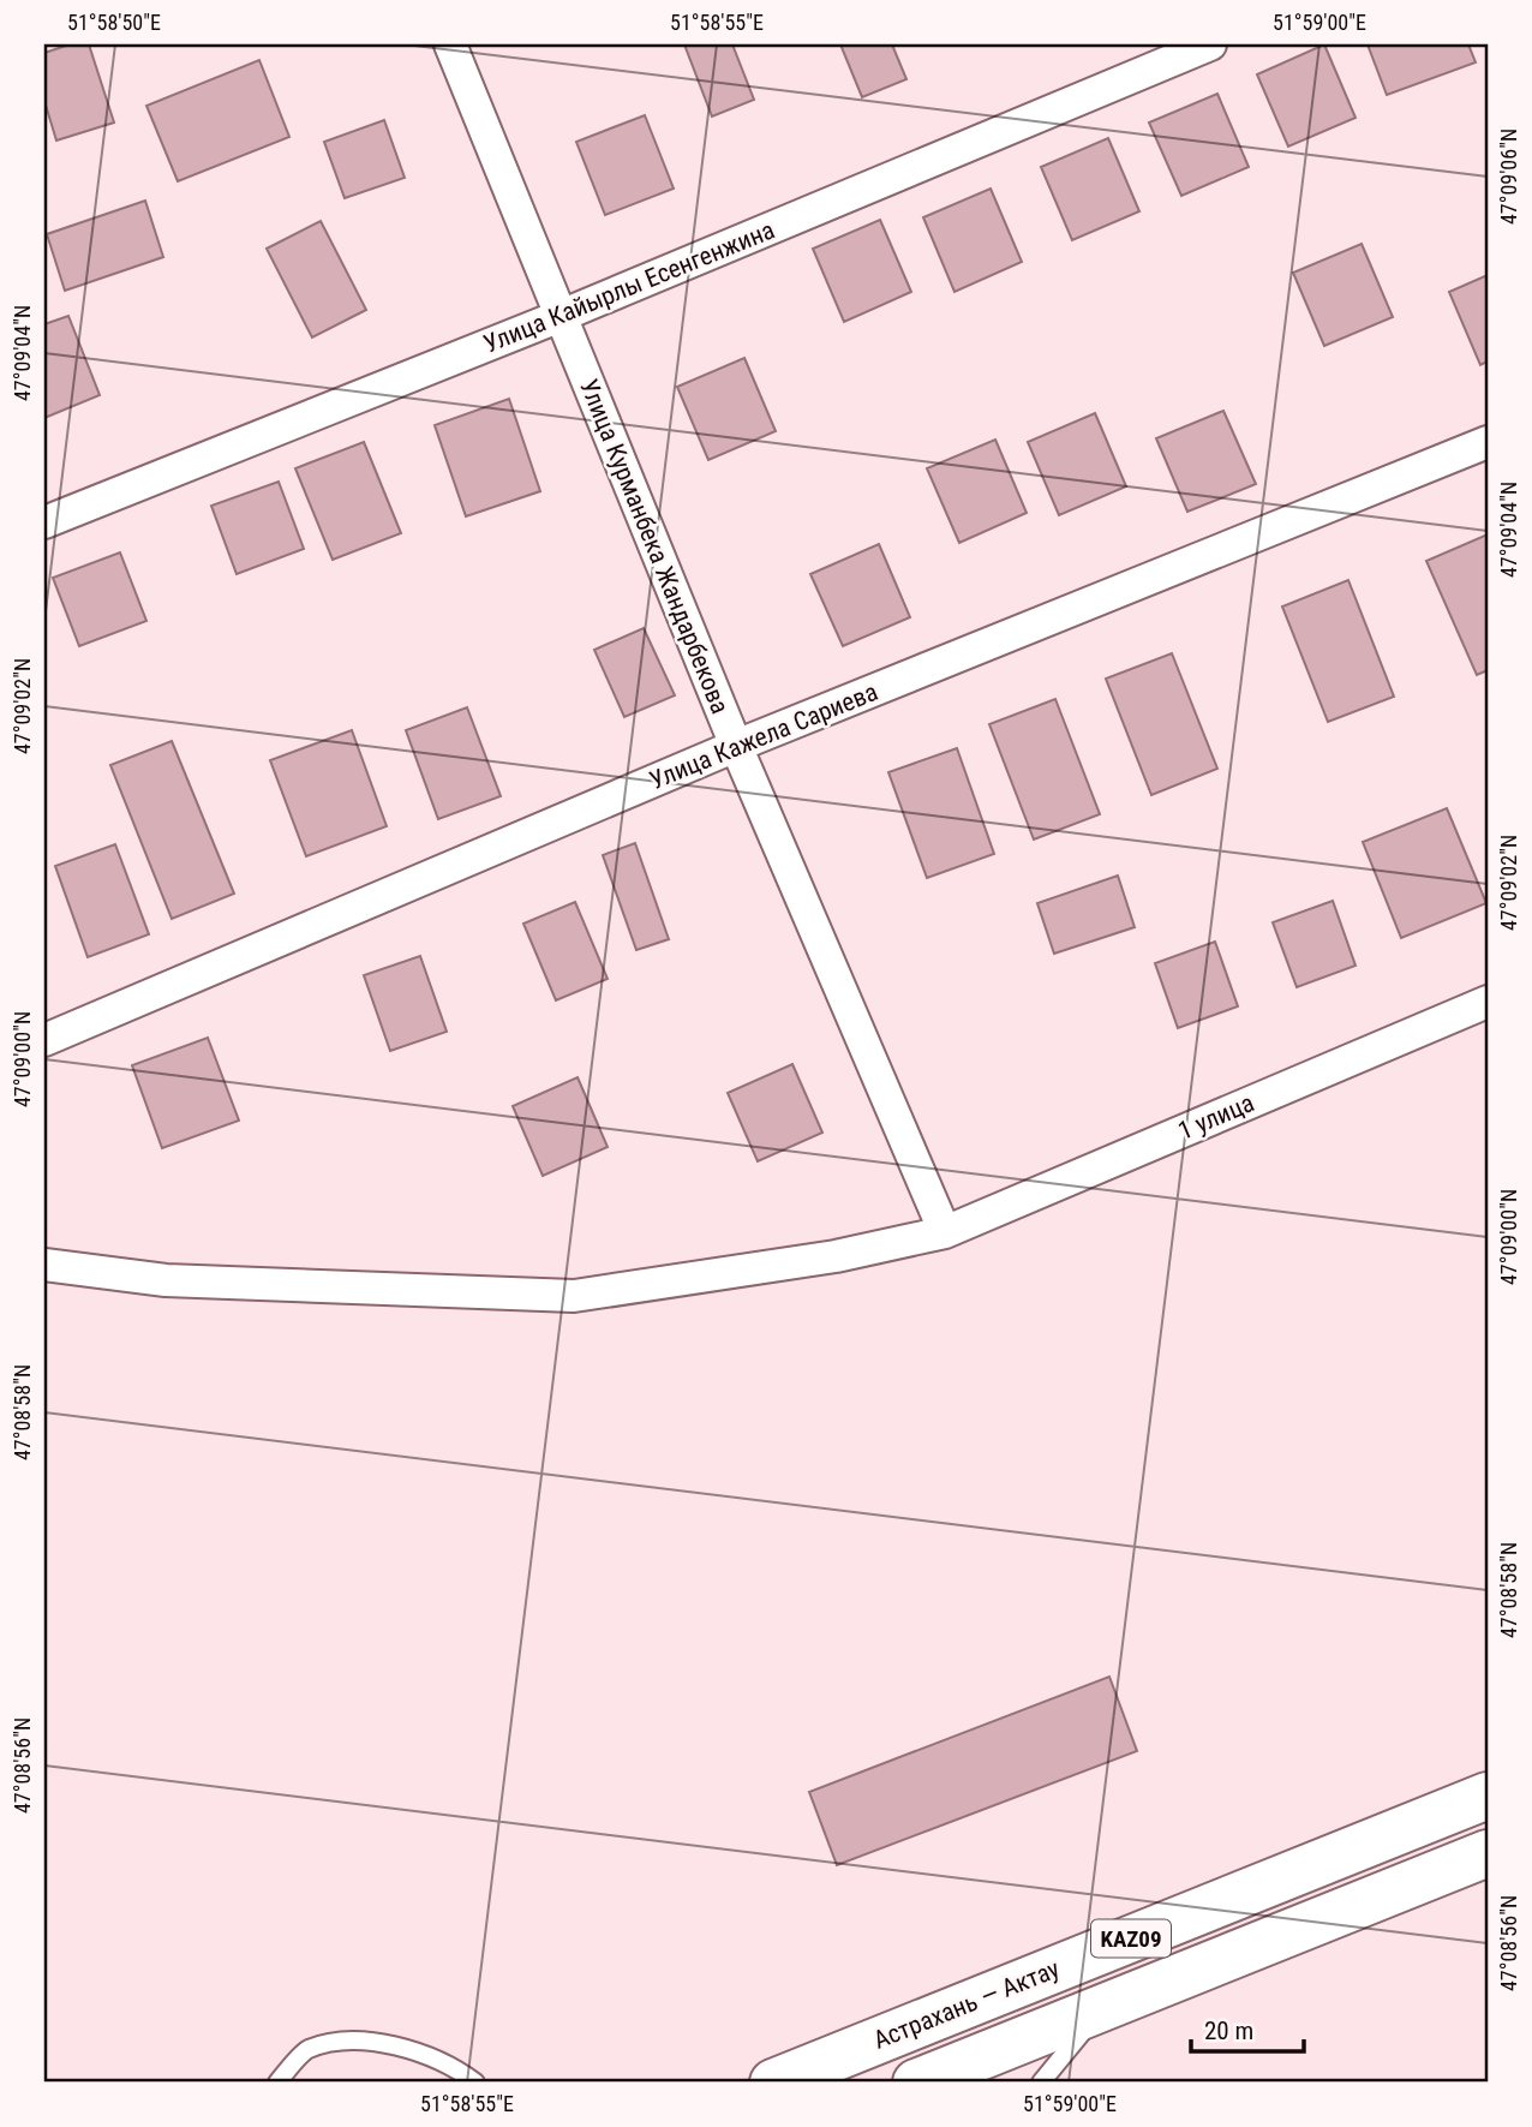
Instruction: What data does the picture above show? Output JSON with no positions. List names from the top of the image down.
{
  "streets": {
    "highway": ["KAZ09", "Астрахань — Актау"],
    "street": [
      "Улица Кайырлы Есенгенжина",
      "Улица Курманбека Жандарбекова",
      "Улица Кажела Сариева",
      "1 улица"
    ]
  },
  "crossings": [
    ["Улица Кайырлы Есенгенжина", "Улица Курманбека Жандарбекова"],
    ["Улица Курманбека Жандарбекова", "Улица Кажела Сариева"],
    ["Улица Курманбека Жандарбекова", "1 улица"]
  ],
  "scale_bar": "20 m",
  "coordinates": [
    "51°58'50\"E",
    "51°58'55\"E",
    "51°59'00\"E",
    "47°09'06\"N",
    "47°09'04\"N",
    "47°09'02\"N",
    "47°09'00\"N",
    "47°08'58\"N",
    "47°08'56\"N"
  ]
}
